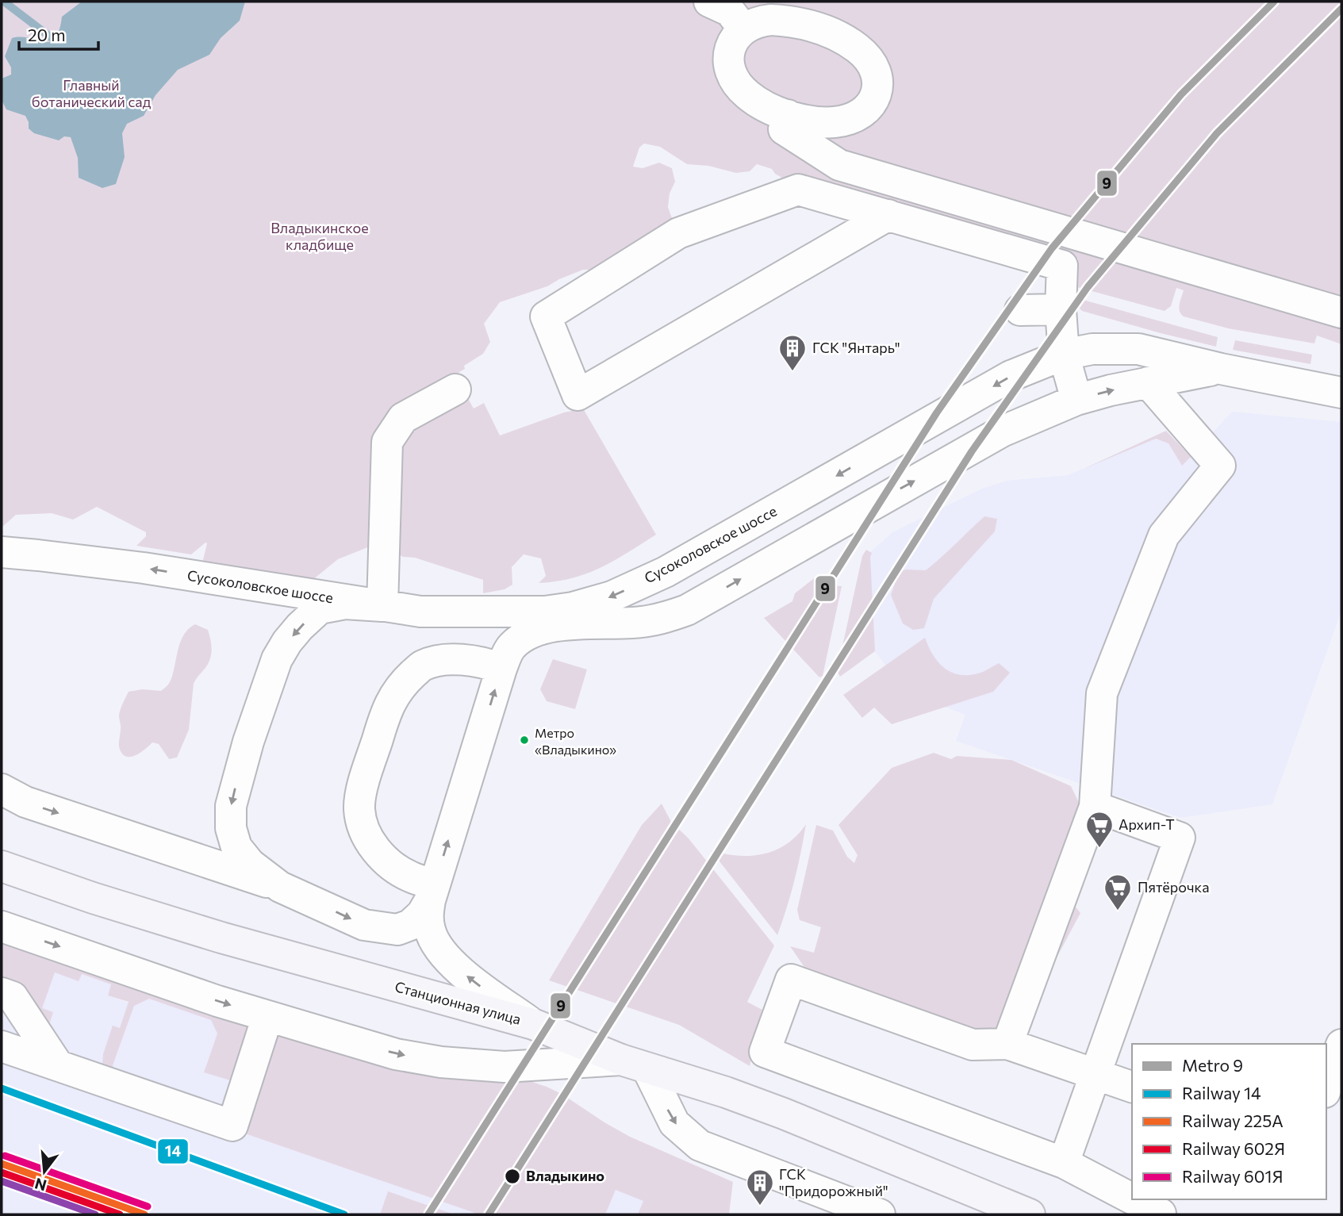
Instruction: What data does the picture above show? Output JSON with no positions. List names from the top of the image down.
{
  "streets": {
    "main road": ["Станционная улица"],
    "street": ["Сусоколовское шоссе"]
  },
  "parks": ["Главный ботанический сад", "Владыкинское кладбище"],
  "places": {
    "building": ["ГСК \"Янтарь\"", "ГСК \"Придорожный\""],
    "other": ["Метро «Владыкино»", "Владыкино"],
    "supermarket": ["Архип-Т", "Пятёрочка"]
  },
  "lines": [
    "metro line 9",
    "rail line 14",
    "rail line 601Я",
    "rail line 225А",
    "rail line 602Я"
  ],
  "legend": [
    "Metro 9",
    "Railway 14",
    "Railway 225А",
    "Railway 602Я",
    "Railway 601Я"
  ],
  "scale_bar": "20 m",
  "north": "bottom"
}
